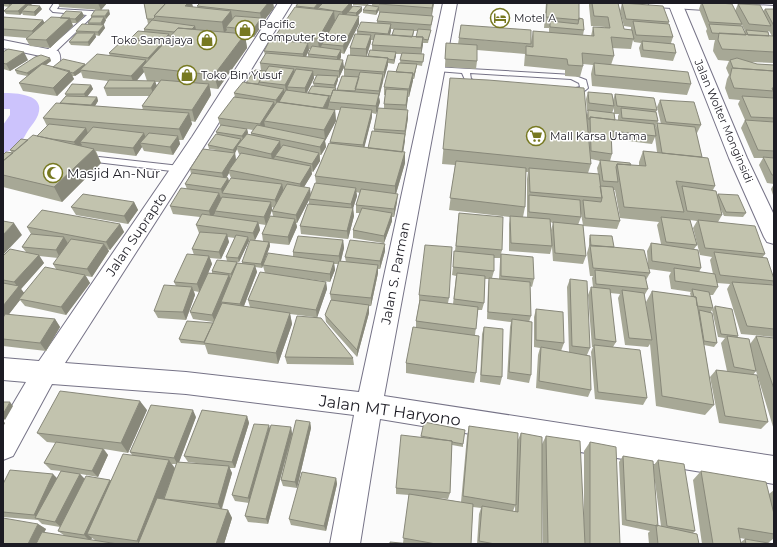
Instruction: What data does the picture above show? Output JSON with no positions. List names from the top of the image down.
{
  "streets": {
    "street": [
      "Jalan Wolter Monginsidi",
      "Jalan Suprapto",
      "Jalan S. Parman",
      "Jalan MT Haryono"
    ]
  },
  "crossings": [
    ["Jalan Suprapto", "Jalan MT Haryono"],
    ["Jalan S. Parman", "Jalan MT Haryono"]
  ],
  "places": {
    "hotel": ["Motel A"],
    "shop": ["Pacific Computer Store", "Toko Samajaya", "Toko Bin Yusuf"],
    "supermarket": ["Mall Karsa Utama"],
    "mosque": ["Masjid An-Nur"]
  }
}
